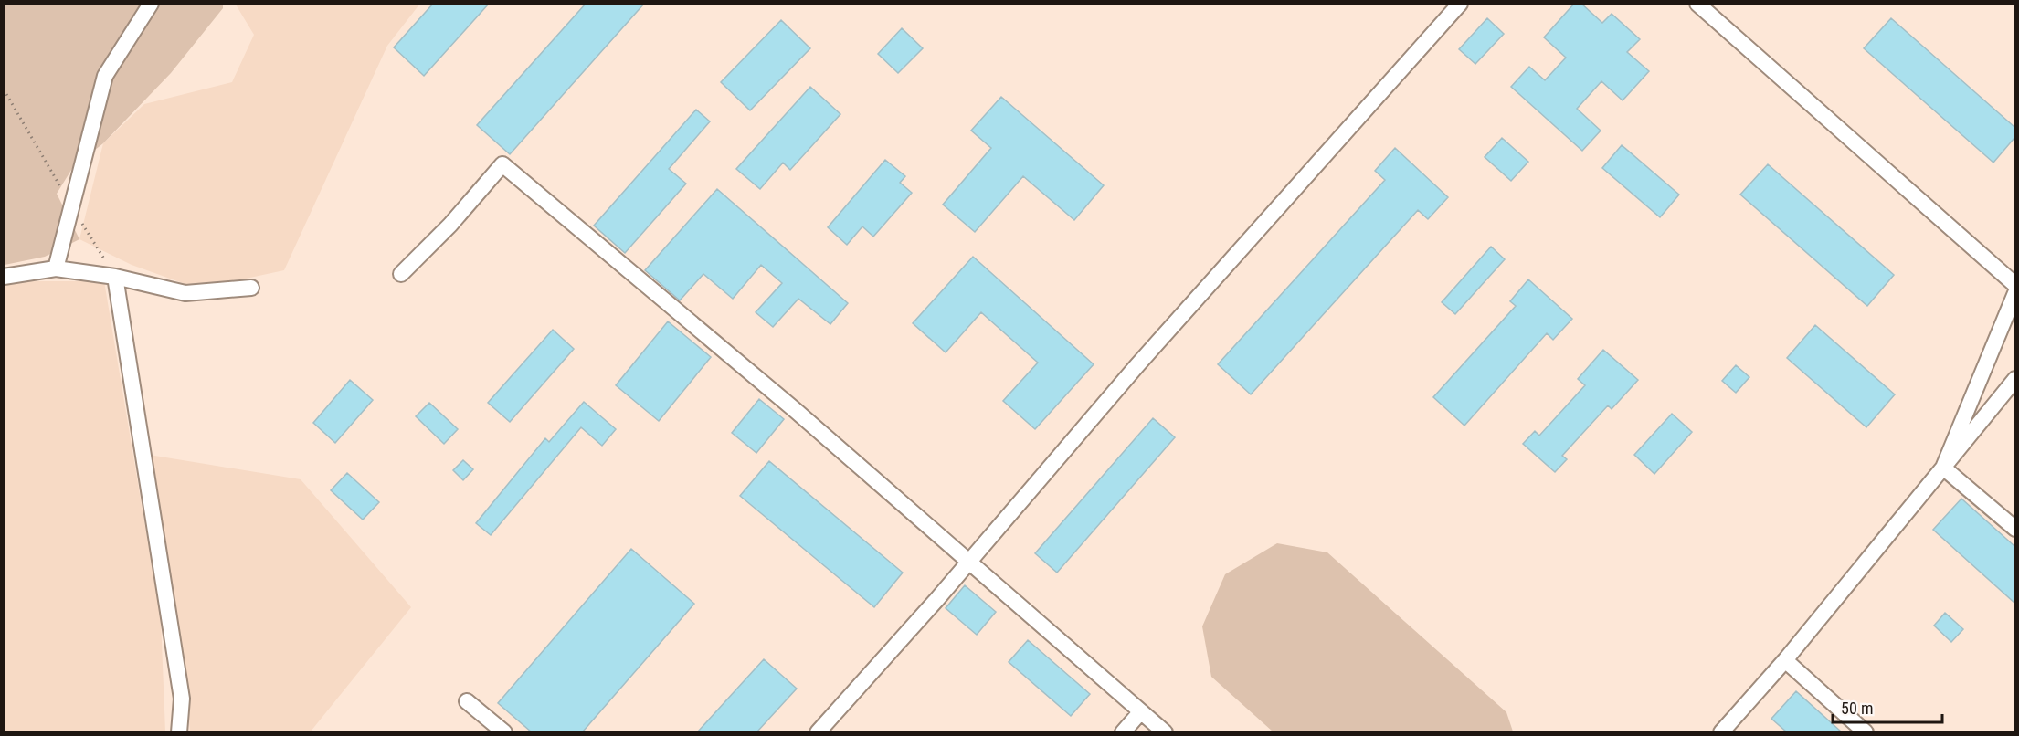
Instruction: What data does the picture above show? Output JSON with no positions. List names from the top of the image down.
{
  "scale_bar": "50 m"
}
